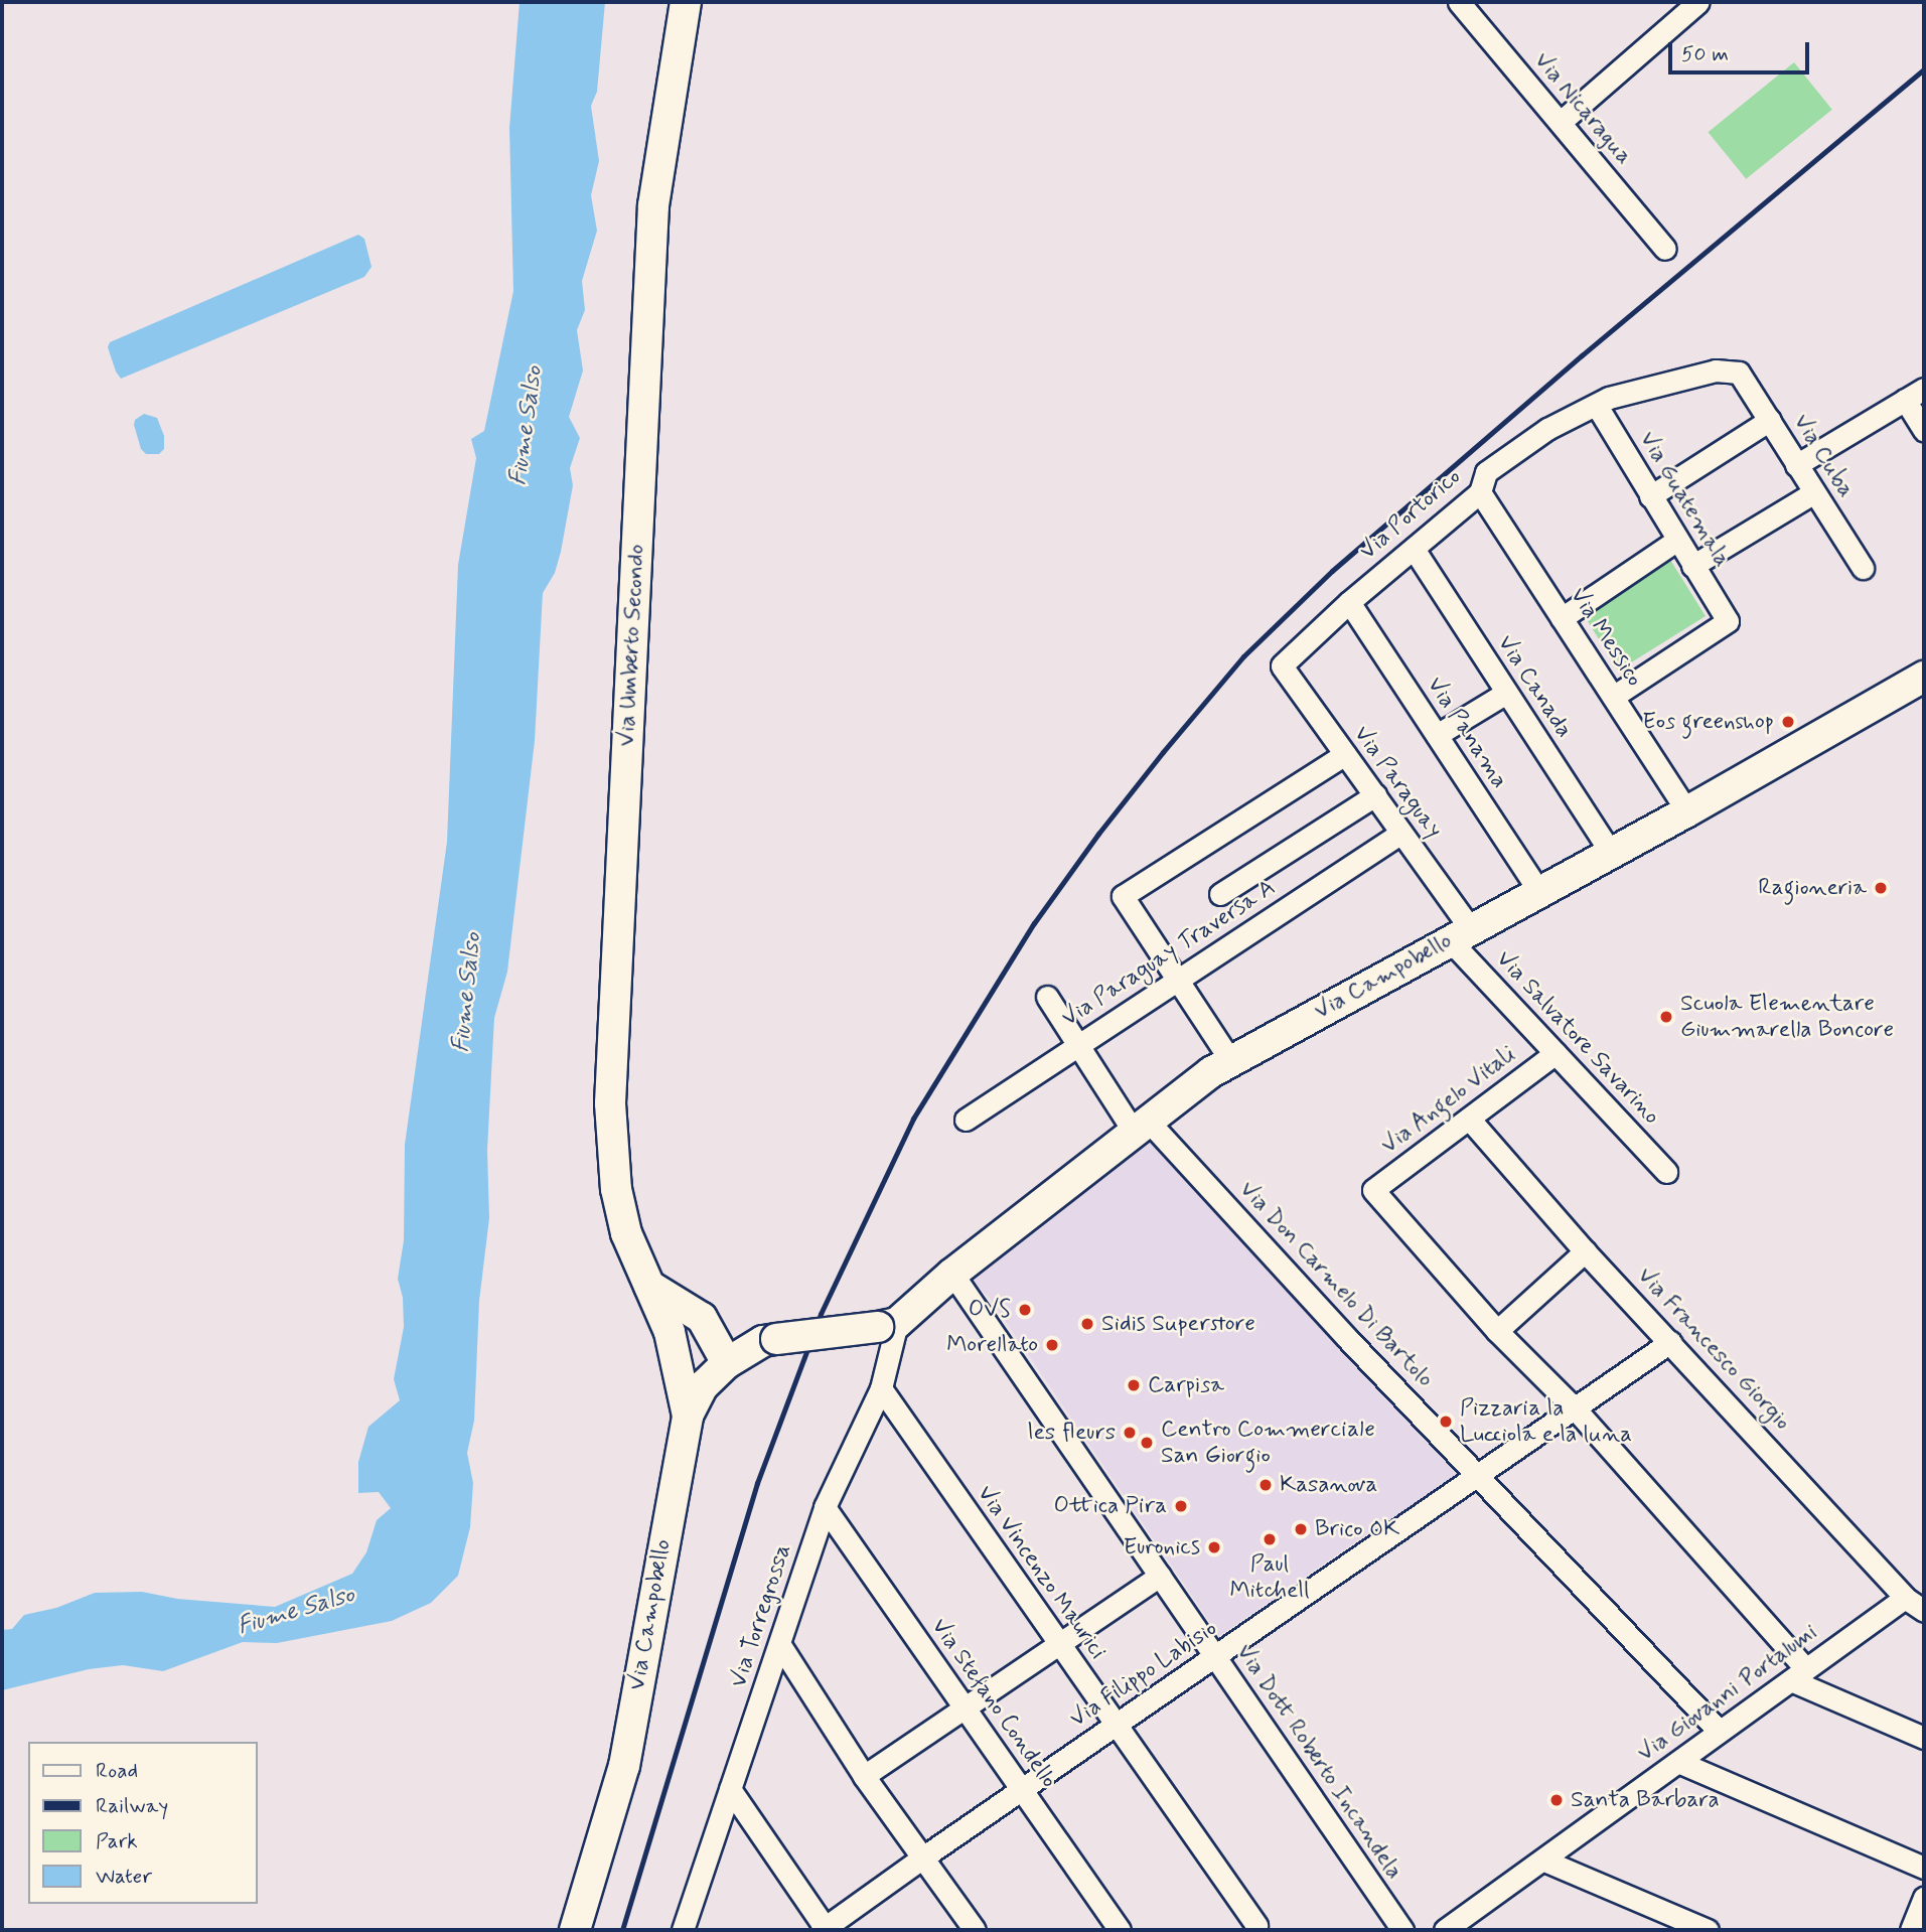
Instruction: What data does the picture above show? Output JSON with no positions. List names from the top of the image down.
{
  "streets": {
    "main road": ["Via Umberto Secondo", "Via Campobello"],
    "street": [
      "Via Nicaragua",
      "Via Cuba",
      "Via Guatemala",
      "Via Portorico",
      "Via Messico",
      "Via Canada",
      "Via Panama",
      "Via Paraguay",
      "Via Paraguay Traversa A",
      "Via Salvatore Savarino",
      "Via Angelo Vitali",
      "Via Don Carmelo Di Bartolo",
      "Via Francesco Giorgio",
      "Via Vincenzo Maurici",
      "Via Torregrossa",
      "Via Filippo Labisio",
      "Via Giovanni Portalumi",
      "Via Stefano Condello",
      "Via Dott Roberto Incandela"
    ]
  },
  "crossings": [
    ["Via Cuba", "Via Portorico"],
    ["Via Guatemala", "Via Portorico"],
    ["Via Guatemala", "Via Messico"],
    ["Via Portorico", "Via Messico"],
    ["Via Portorico", "Via Canada"],
    ["Via Portorico", "Via Panama"],
    ["Via Portorico", "Via Paraguay"],
    ["Via Messico", "Via Campobello"],
    ["Via Umberto Secondo", "Via Campobello"],
    ["Via Canada", "Via Campobello"],
    ["Via Panama", "Via Campobello"],
    ["Via Paraguay", "Via Paraguay Traversa A"],
    ["Via Paraguay", "Via Campobello"],
    ["Via Paraguay", "Via Salvatore Savarino"],
    ["Via Paraguay Traversa A", "Via Don Carmelo Di Bartolo"],
    ["Via Campobello", "Via Salvatore Savarino"],
    ["Via Campobello", "Via Don Carmelo Di Bartolo"],
    ["Via Campobello", "Via Torregrossa"],
    ["Via Campobello", "Via Dott Roberto Incandela"],
    ["Via Salvatore Savarino", "Via Angelo Vitali"],
    ["Via Angelo Vitali", "Via Francesco Giorgio"],
    ["Via Don Carmelo Di Bartolo", "Via Filippo Labisio"],
    ["Via Don Carmelo Di Bartolo", "Via Giovanni Portalumi"],
    ["Via Francesco Giorgio", "Via Filippo Labisio"],
    ["Via Francesco Giorgio", "Via Giovanni Portalumi"],
    ["Via Vincenzo Maurici", "Via Torregrossa"],
    ["Via Vincenzo Maurici", "Via Filippo Labisio"],
    ["Via Torregrossa", "Via Stefano Condello"],
    ["Via Filippo Labisio", "Via Stefano Condello"],
    ["Via Filippo Labisio", "Via Dott Roberto Incandela"]
  ],
  "water": ["Fiume Salso"],
  "places": [
    "Eos greenshop",
    "Ragioneria",
    "Scuola Elementare Giummarella Boncore",
    "OVS",
    "Sidis Superstore",
    "Morellato",
    "Carpisa",
    "Pizzaria la Lucciola e la luna",
    "les fleurs",
    "Centro Commerciale San Giorgio",
    "Kasanova",
    "Ottica Pira",
    "Brico OK",
    "Paul Mitchell",
    "Euronics",
    "Santa Barbara"
  ],
  "legend": [
    "Road",
    "Railway",
    "Park",
    "Water"
  ],
  "scale_bar": "50 m"
}
